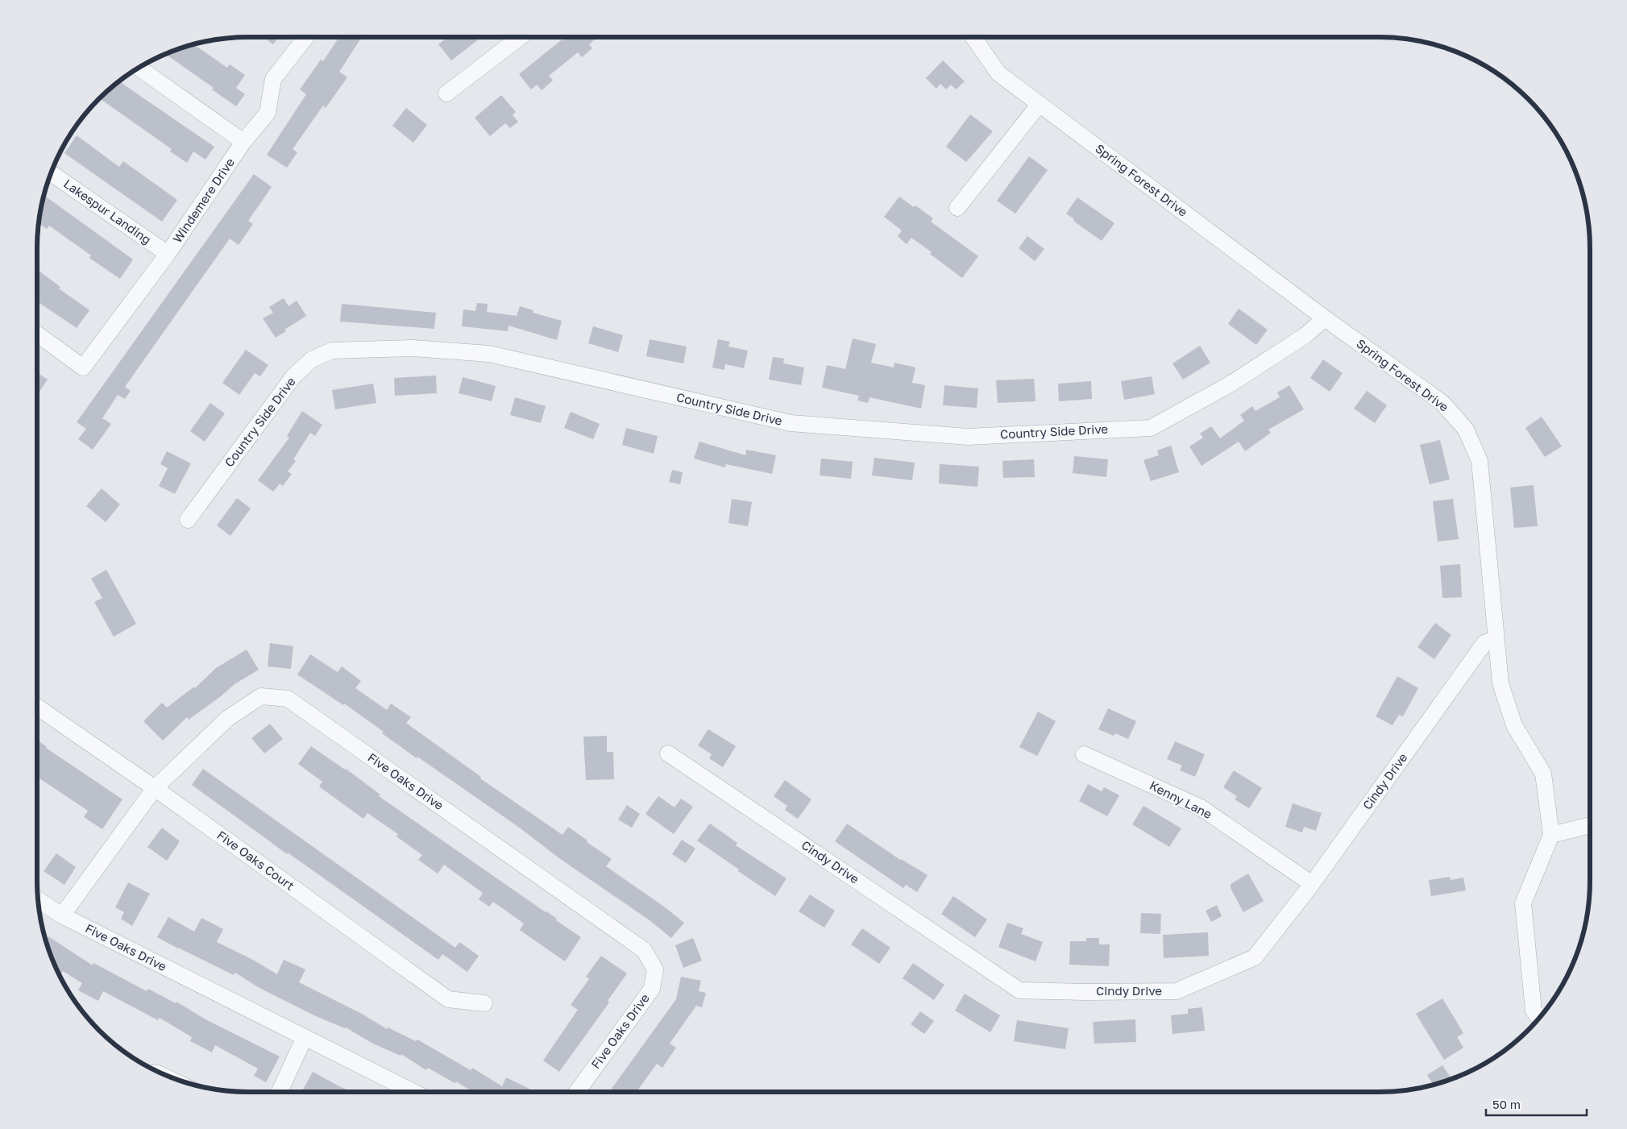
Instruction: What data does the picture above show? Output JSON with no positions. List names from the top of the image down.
{
  "streets": {
    "street": [
      "Spring Forest Drive",
      "Windemere Drive",
      "Lakespur Landing",
      "Country Side Drive",
      "Five Oaks Drive",
      "Cindy Drive",
      "Kenny Lane",
      "Five Oaks Court"
    ]
  },
  "crossings": [
    ["Spring Forest Drive", "Country Side Drive"],
    ["Spring Forest Drive", "Cindy Drive"],
    ["Windemere Drive", "Lakespur Landing"],
    ["Five Oaks Drive", "Five Oaks Court"],
    ["Cindy Drive", "Kenny Lane"]
  ],
  "scale_bar": "50 m"
}
